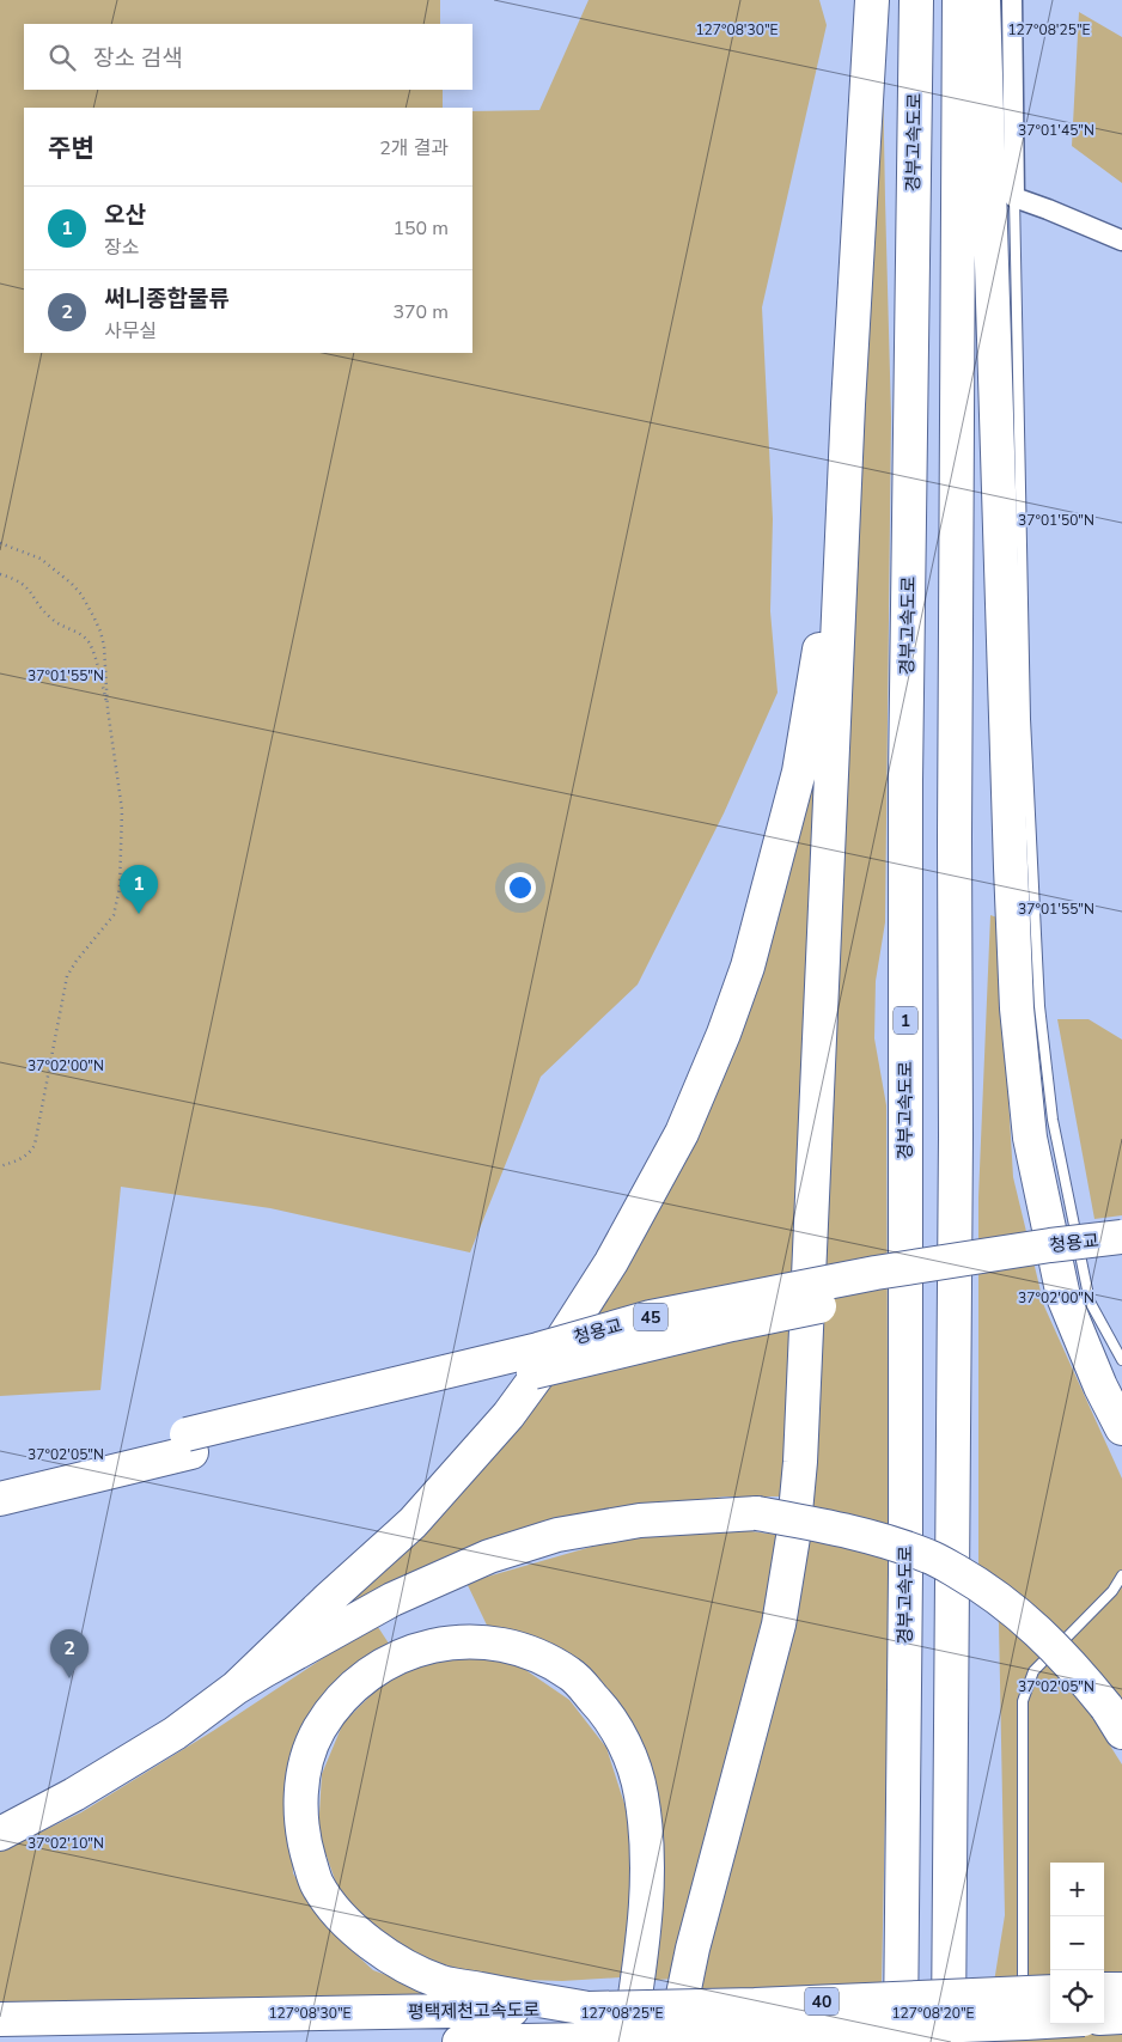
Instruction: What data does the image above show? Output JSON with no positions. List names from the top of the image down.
{
  "streets": {
    "highway": [
      "경부고속도로",
      "1",
      "청용교",
      "45",
      "40",
      "평택제천고속도로"
    ]
  },
  "crossings": [
    ["청용교", "45"]
  ],
  "page": {
    "search": "장소 검색",
    "heading": ["주변", "2개 결과"],
    "list": [
      {
        "mark": "1",
        "name": "오산",
        "note": "장소",
        "value": "150 m"
      },
      {
        "mark": "2",
        "name": "써니종합물류",
        "note": "사무실",
        "value": "370 m"
      }
    ],
    "pins": ["1", "2"],
    "map_buttons": ["+", "−"]
  },
  "coordinates": [
    "127°08'30\"E",
    "127°08'25\"E",
    "37°01'45\"N",
    "37°01'50\"N",
    "37°01'55\"N",
    "37°02'00\"N",
    "37°02'05\"N",
    "37°02'10\"N",
    "127°08'20\"E"
  ]
}
